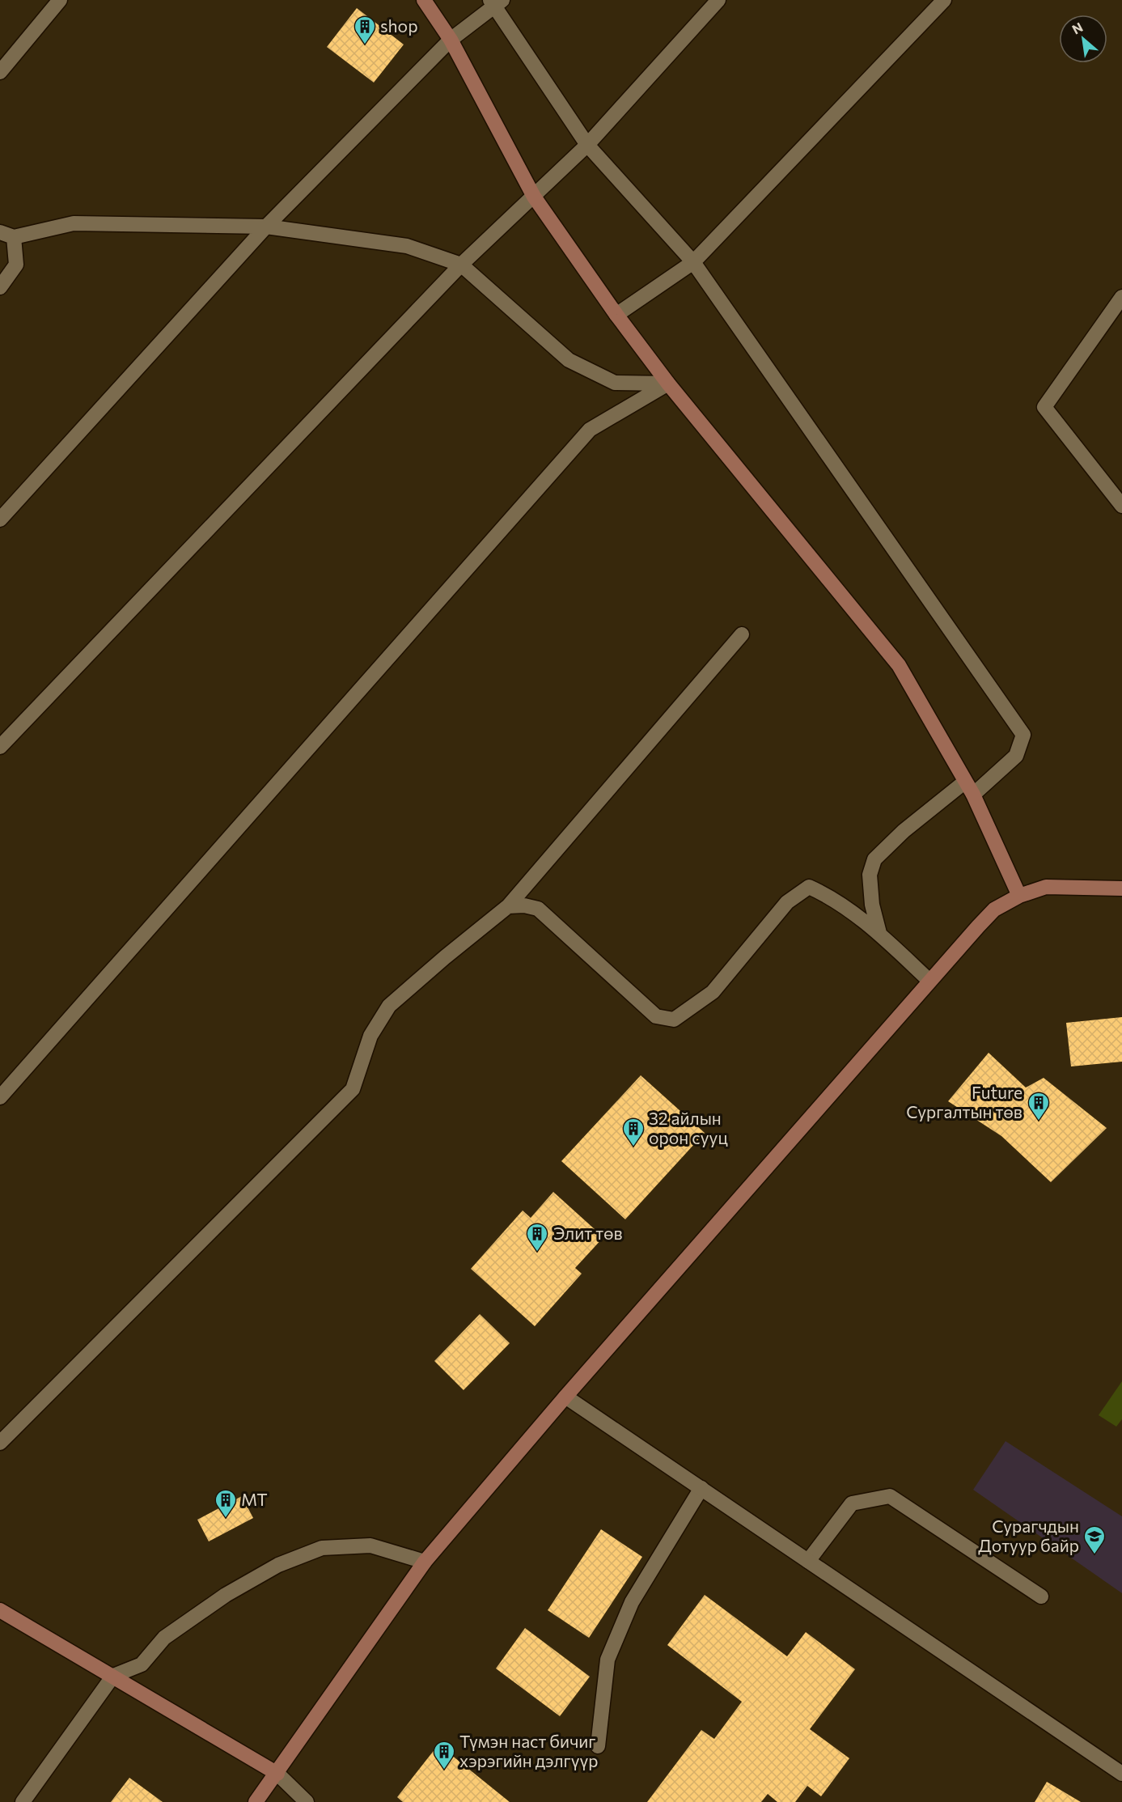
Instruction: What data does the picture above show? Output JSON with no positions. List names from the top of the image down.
{
  "places": {
    "building": [
      "shop",
      "Future Сургалтын төв",
      "32 айлын орон сууц",
      "Элит төв",
      "MT",
      "Түмэн наст бичиг хэрэгийн дэлгүүр"
    ],
    "school or university": ["Сурагчдын Дотуур байр"]
  },
  "north": "top left"
}
